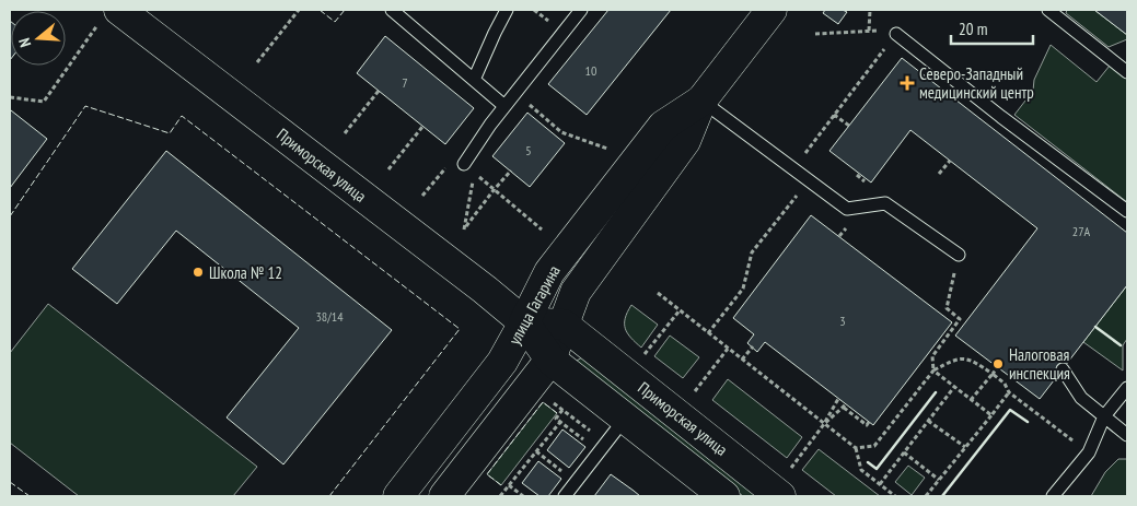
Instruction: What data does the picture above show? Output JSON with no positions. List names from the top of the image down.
{
  "streets": {
    "main road": ["Приморская улица", "улица Гагарина"]
  },
  "crossings": [
    ["Приморская улица", "улица Гагарина"]
  ],
  "places": {
    "health": ["Северо-Западный медицинский центр"],
    "other": ["Школа № 12", "Налоговая инспекция"]
  },
  "house_numbers": [
    "10",
    "7",
    "5",
    "27А",
    "38/14",
    "3"
  ],
  "scale_bar": "20 m",
  "north": "left"
}
